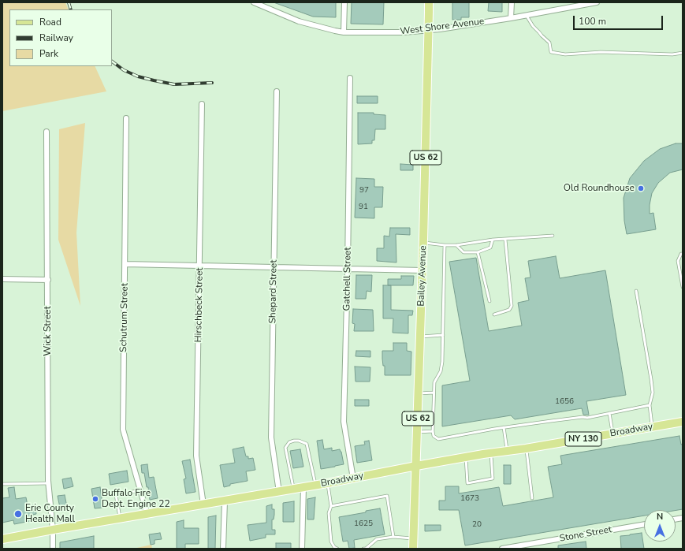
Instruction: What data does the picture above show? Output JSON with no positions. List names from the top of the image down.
{
  "streets": {
    "main road": [
      "US 62",
      "Bailey Avenue",
      "Broadway",
      "NY 130"
    ],
    "street": [
      "West Shore Avenue",
      "Gatchell Street",
      "Shepard Street",
      "Hirschbeck Street",
      "Schutrum Street",
      "Wick Street",
      "Stone Street"
    ]
  },
  "crossings": [
    ["Bailey Avenue", "Broadway"],
    ["Gatchell Street", "Broadway"],
    ["Shepard Street", "Broadway"],
    ["Hirschbeck Street", "Broadway"],
    ["Schutrum Street", "Broadway"],
    ["Wick Street", "Broadway"]
  ],
  "places": ["Old Roundhouse", "Buffalo Fire Dept. Engine 22", "Erie County Health Mall"],
  "house_numbers": [
    "97",
    "91",
    "1656",
    "1673",
    "1625",
    "20"
  ],
  "legend": ["Road", "Railway", "Park"],
  "scale_bar": "100 m",
  "north": "top"
}
